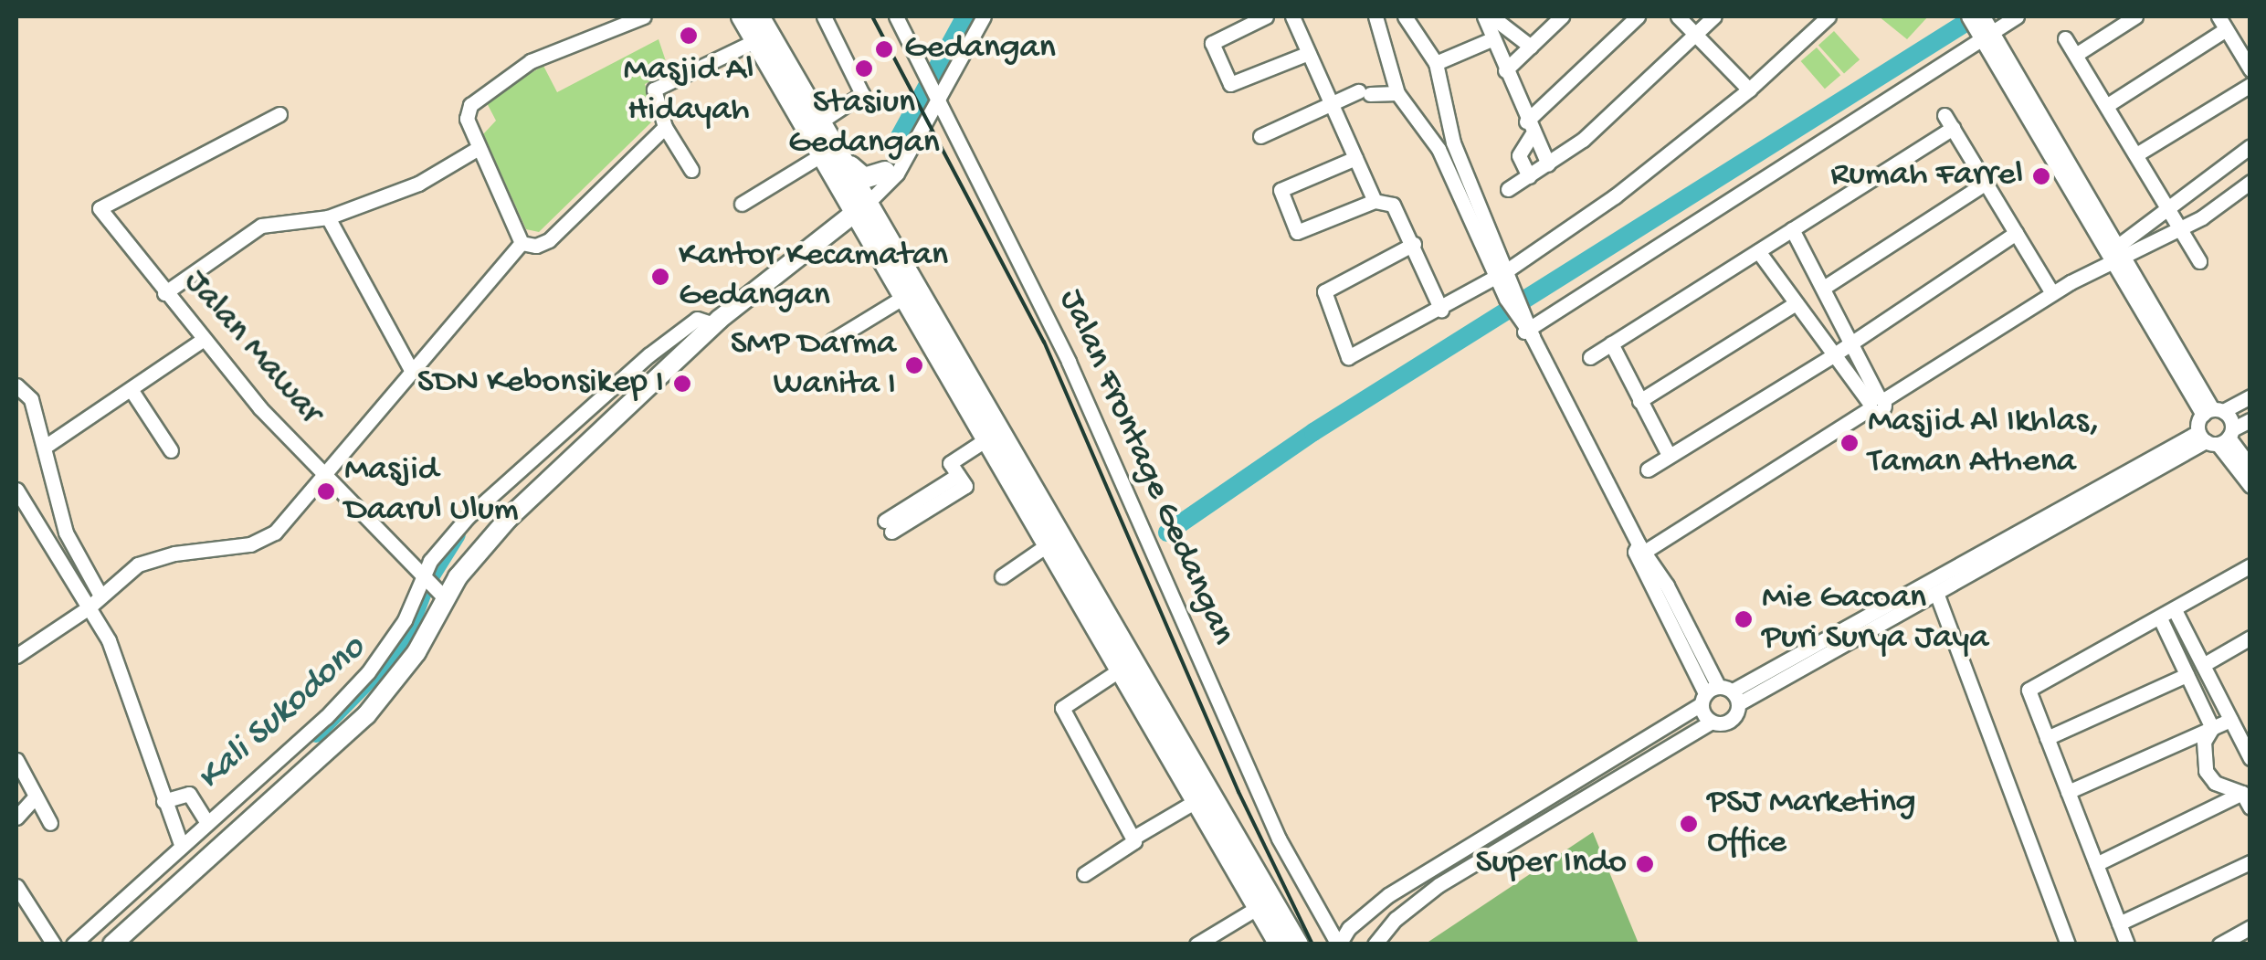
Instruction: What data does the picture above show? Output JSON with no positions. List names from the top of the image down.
{
  "streets": {
    "street": ["Jalan Mawar", "Jalan Frontage Gedangan"]
  },
  "water": ["Kali Sukodono"],
  "places": [
    "Masjid Al Hidayah",
    "Gedangan",
    "Stasiun Gedangan",
    "Rumah Farrel",
    "Kantor Kecamatan Gedangan",
    "SMP Darma Wanita I",
    "SDN Kebonsikep I",
    "Masjid Al Ikhlas, Taman Athena",
    "Masjid Daarul Ulum",
    "Mie Gacoan Puri Surya Jaya",
    "PSJ Marketing Office",
    "Super Indo"
  ]
}
